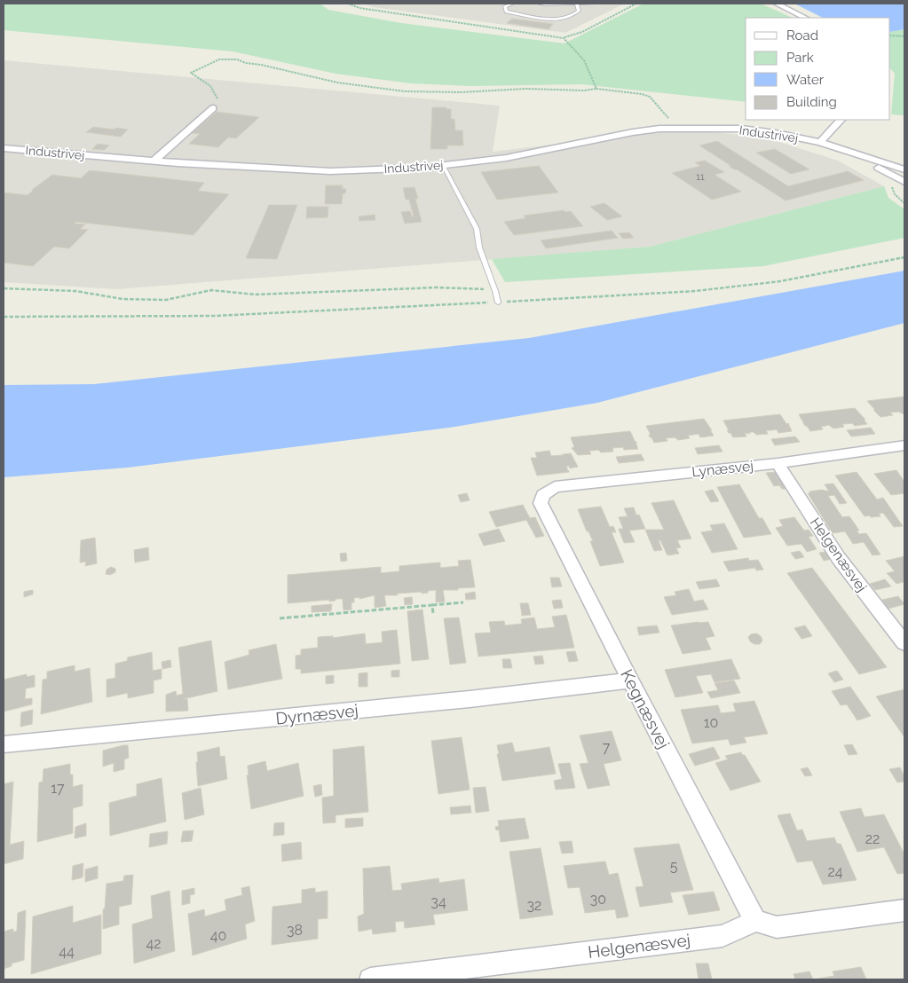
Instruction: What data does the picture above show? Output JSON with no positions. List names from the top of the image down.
{
  "streets": {
    "street": [
      "Industrivej",
      "Lynæsvej",
      "Helgenæsvej",
      "Kegnæsvej",
      "Dyrnæsvej"
    ]
  },
  "crossings": [
    ["Lynæsvej", "Helgenæsvej"],
    ["Lynæsvej", "Kegnæsvej"],
    ["Helgenæsvej", "Kegnæsvej"],
    ["Kegnæsvej", "Dyrnæsvej"]
  ],
  "house_numbers": [
    "11",
    "10",
    "7",
    "17",
    "22",
    "5",
    "24",
    "30",
    "34",
    "32",
    "38",
    "40",
    "42",
    "44"
  ],
  "legend": [
    "Road",
    "Park",
    "Water",
    "Building"
  ]
}
